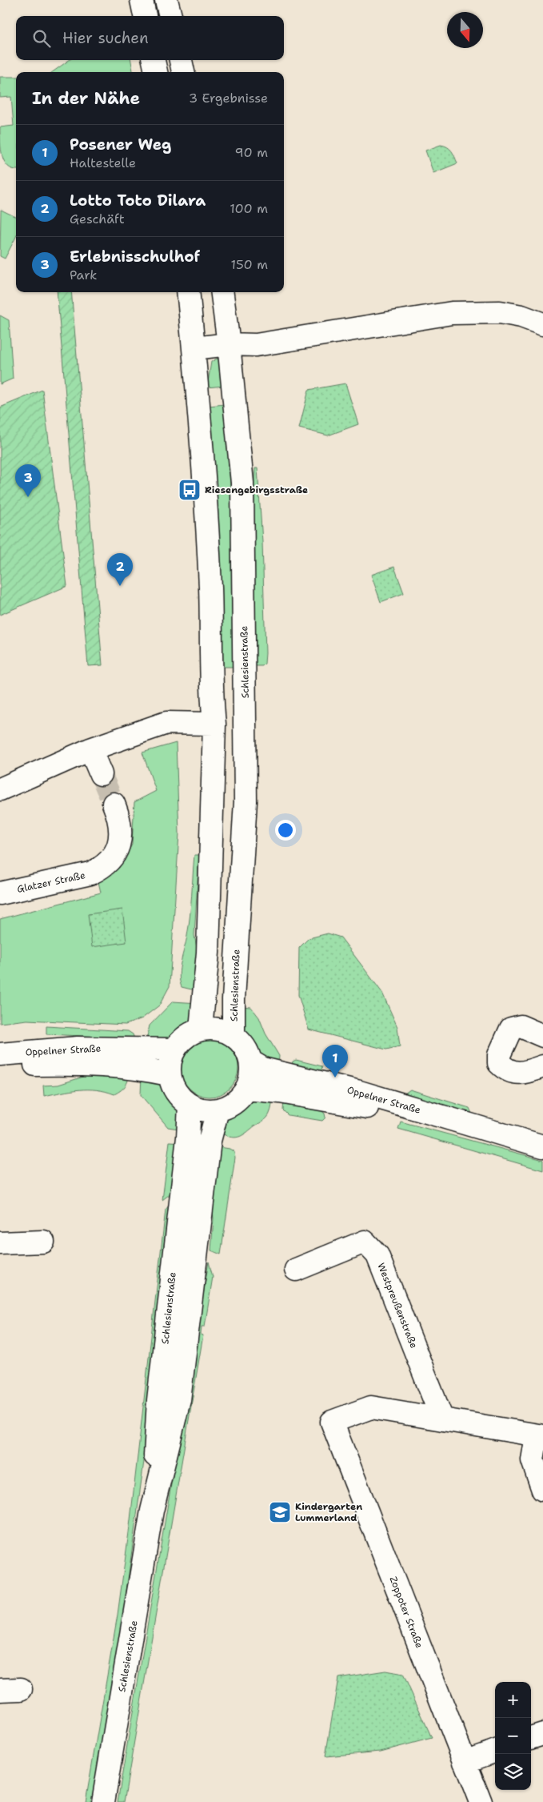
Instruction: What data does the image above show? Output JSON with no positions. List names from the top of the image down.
{
  "streets": {
    "street": [
      "Schlesienstraße",
      "Glatzer Straße",
      "Oppelner Straße",
      "Westpreußenstraße",
      "Zoppoter Straße"
    ]
  },
  "crossings": [
    ["Schlesienstraße", "Oppelner Straße"],
    ["Westpreußenstraße", "Zoppoter Straße"]
  ],
  "places": {
    "bus stop": ["Riesengebirgsstraße"],
    "school or university": ["Kindergarten Lummerland"]
  },
  "north": "bottom",
  "page": {
    "search": "Hier suchen",
    "heading": ["In der Nähe", "3 Ergebnisse"],
    "list": [
      {
        "mark": "1",
        "name": "Posener Weg",
        "note": "Haltestelle",
        "value": "90 m"
      },
      {
        "mark": "2",
        "name": "Lotto Toto Dilara",
        "note": "Geschäft",
        "value": "100 m"
      },
      {
        "mark": "3",
        "name": "Erlebnisschulhof",
        "note": "Park",
        "value": "150 m"
      }
    ],
    "pins": ["3", "2", "1"],
    "map_buttons": ["+", "−"]
  }
}
